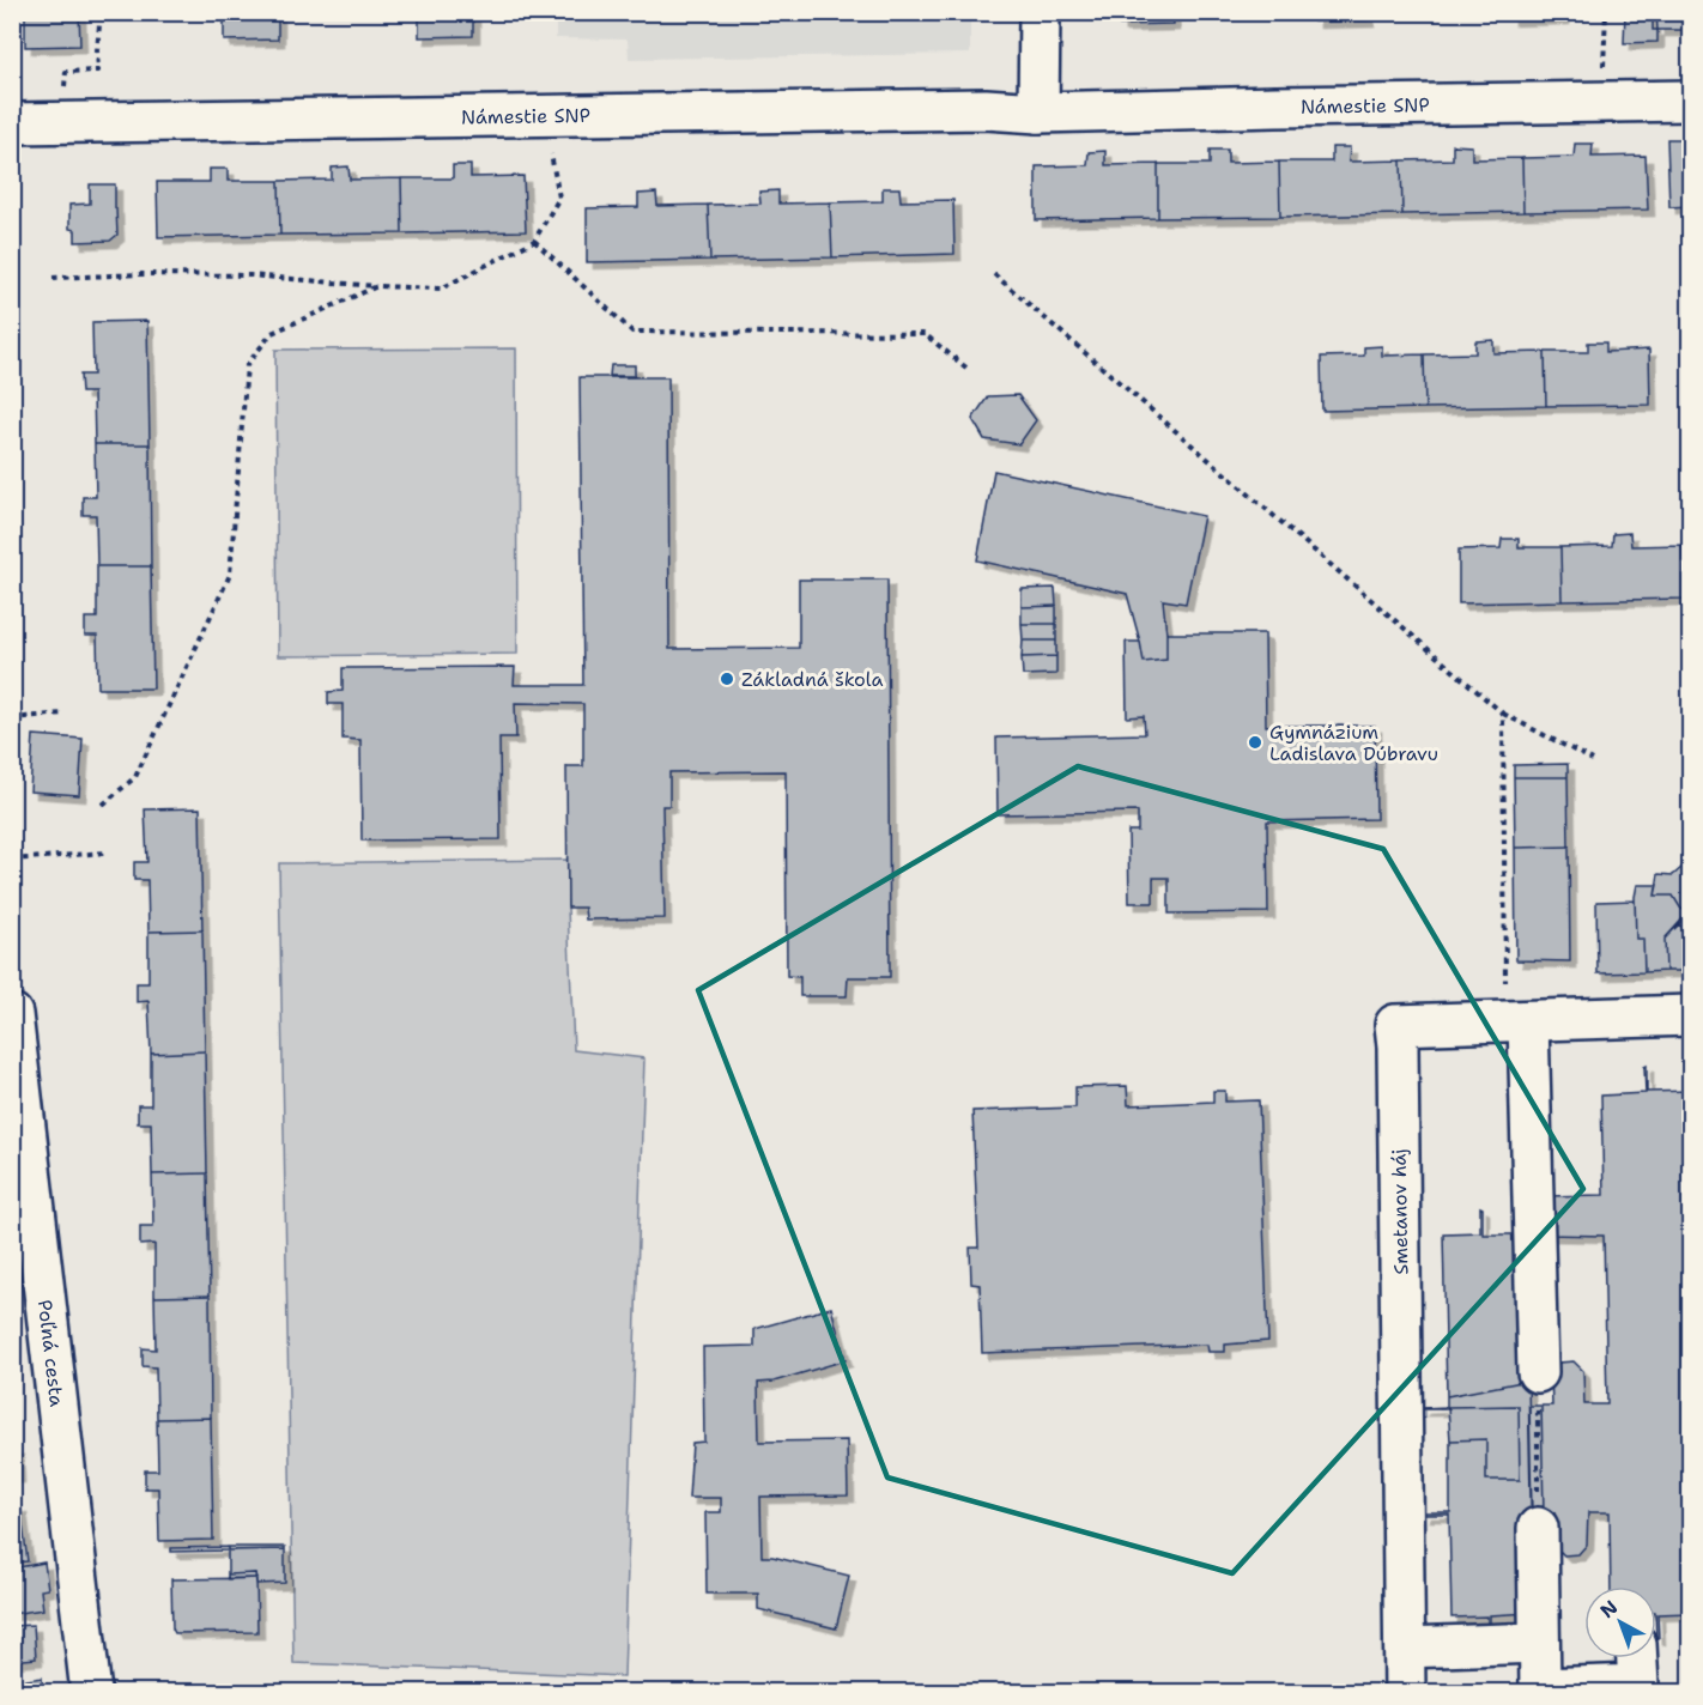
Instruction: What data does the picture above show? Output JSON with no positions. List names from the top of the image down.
{
  "streets": {
    "street": ["Námestie SNP", "Smetanov háj", "Poľná cesta"]
  },
  "places": ["Základná škola", "Gymnázium Ladislava Dúbravu"],
  "north": "top left"
}
